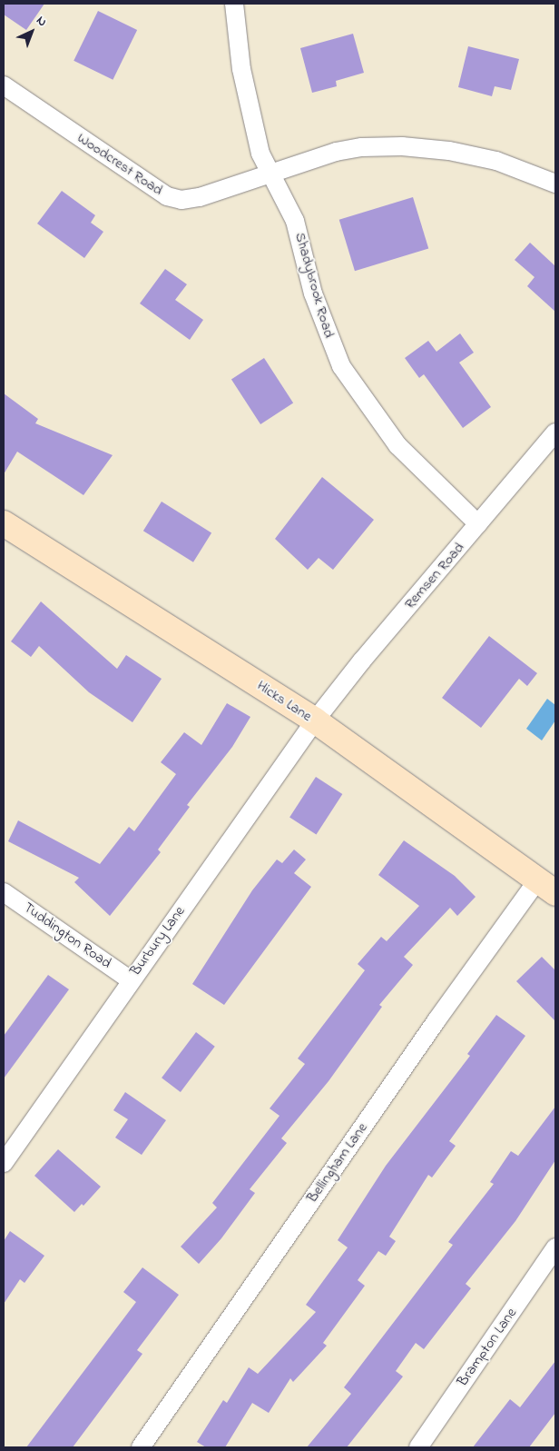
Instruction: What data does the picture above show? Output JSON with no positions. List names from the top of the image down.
{
  "streets": {
    "main road": ["Hicks Lane"],
    "street": [
      "Woodcrest Road",
      "Shadybrook Road",
      "Remsen Road",
      "Tuddington Road",
      "Burbury Lane",
      "Bellingham Lane",
      "Brampton Lane"
    ]
  },
  "crossings": [
    ["Woodcrest Road", "Shadybrook Road"],
    ["Shadybrook Road", "Remsen Road"],
    ["Remsen Road", "Hicks Lane"],
    ["Remsen Road", "Burbury Lane"],
    ["Hicks Lane", "Burbury Lane"],
    ["Hicks Lane", "Bellingham Lane"],
    ["Tuddington Road", "Burbury Lane"]
  ],
  "north": "top right"
}
